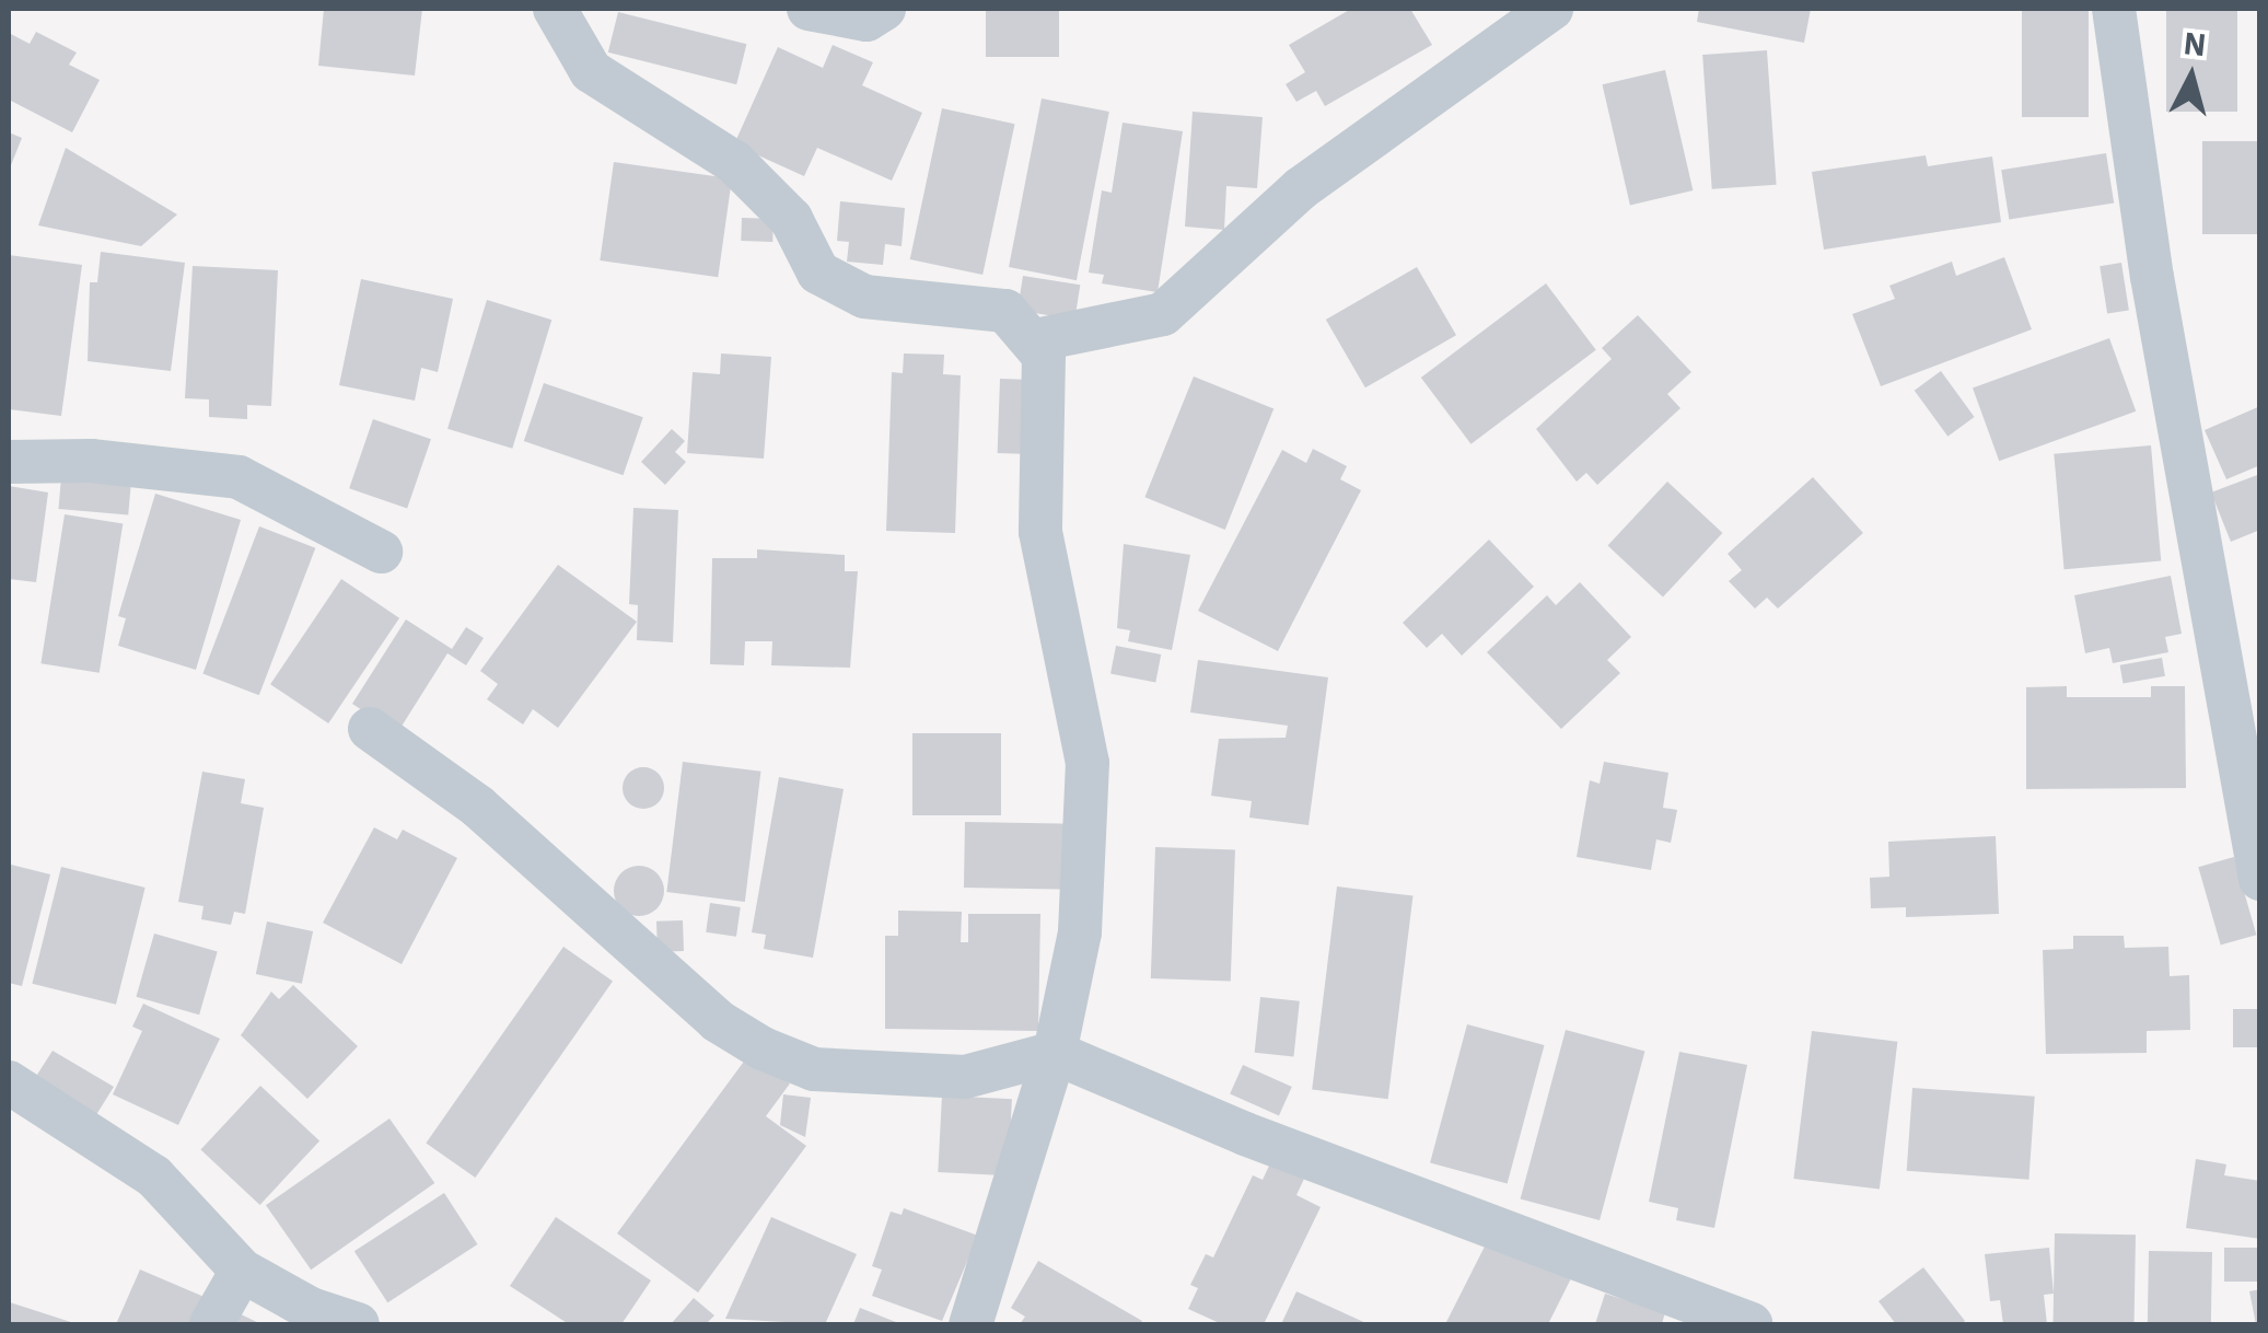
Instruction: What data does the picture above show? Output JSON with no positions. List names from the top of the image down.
{
  "north": "top"
}
